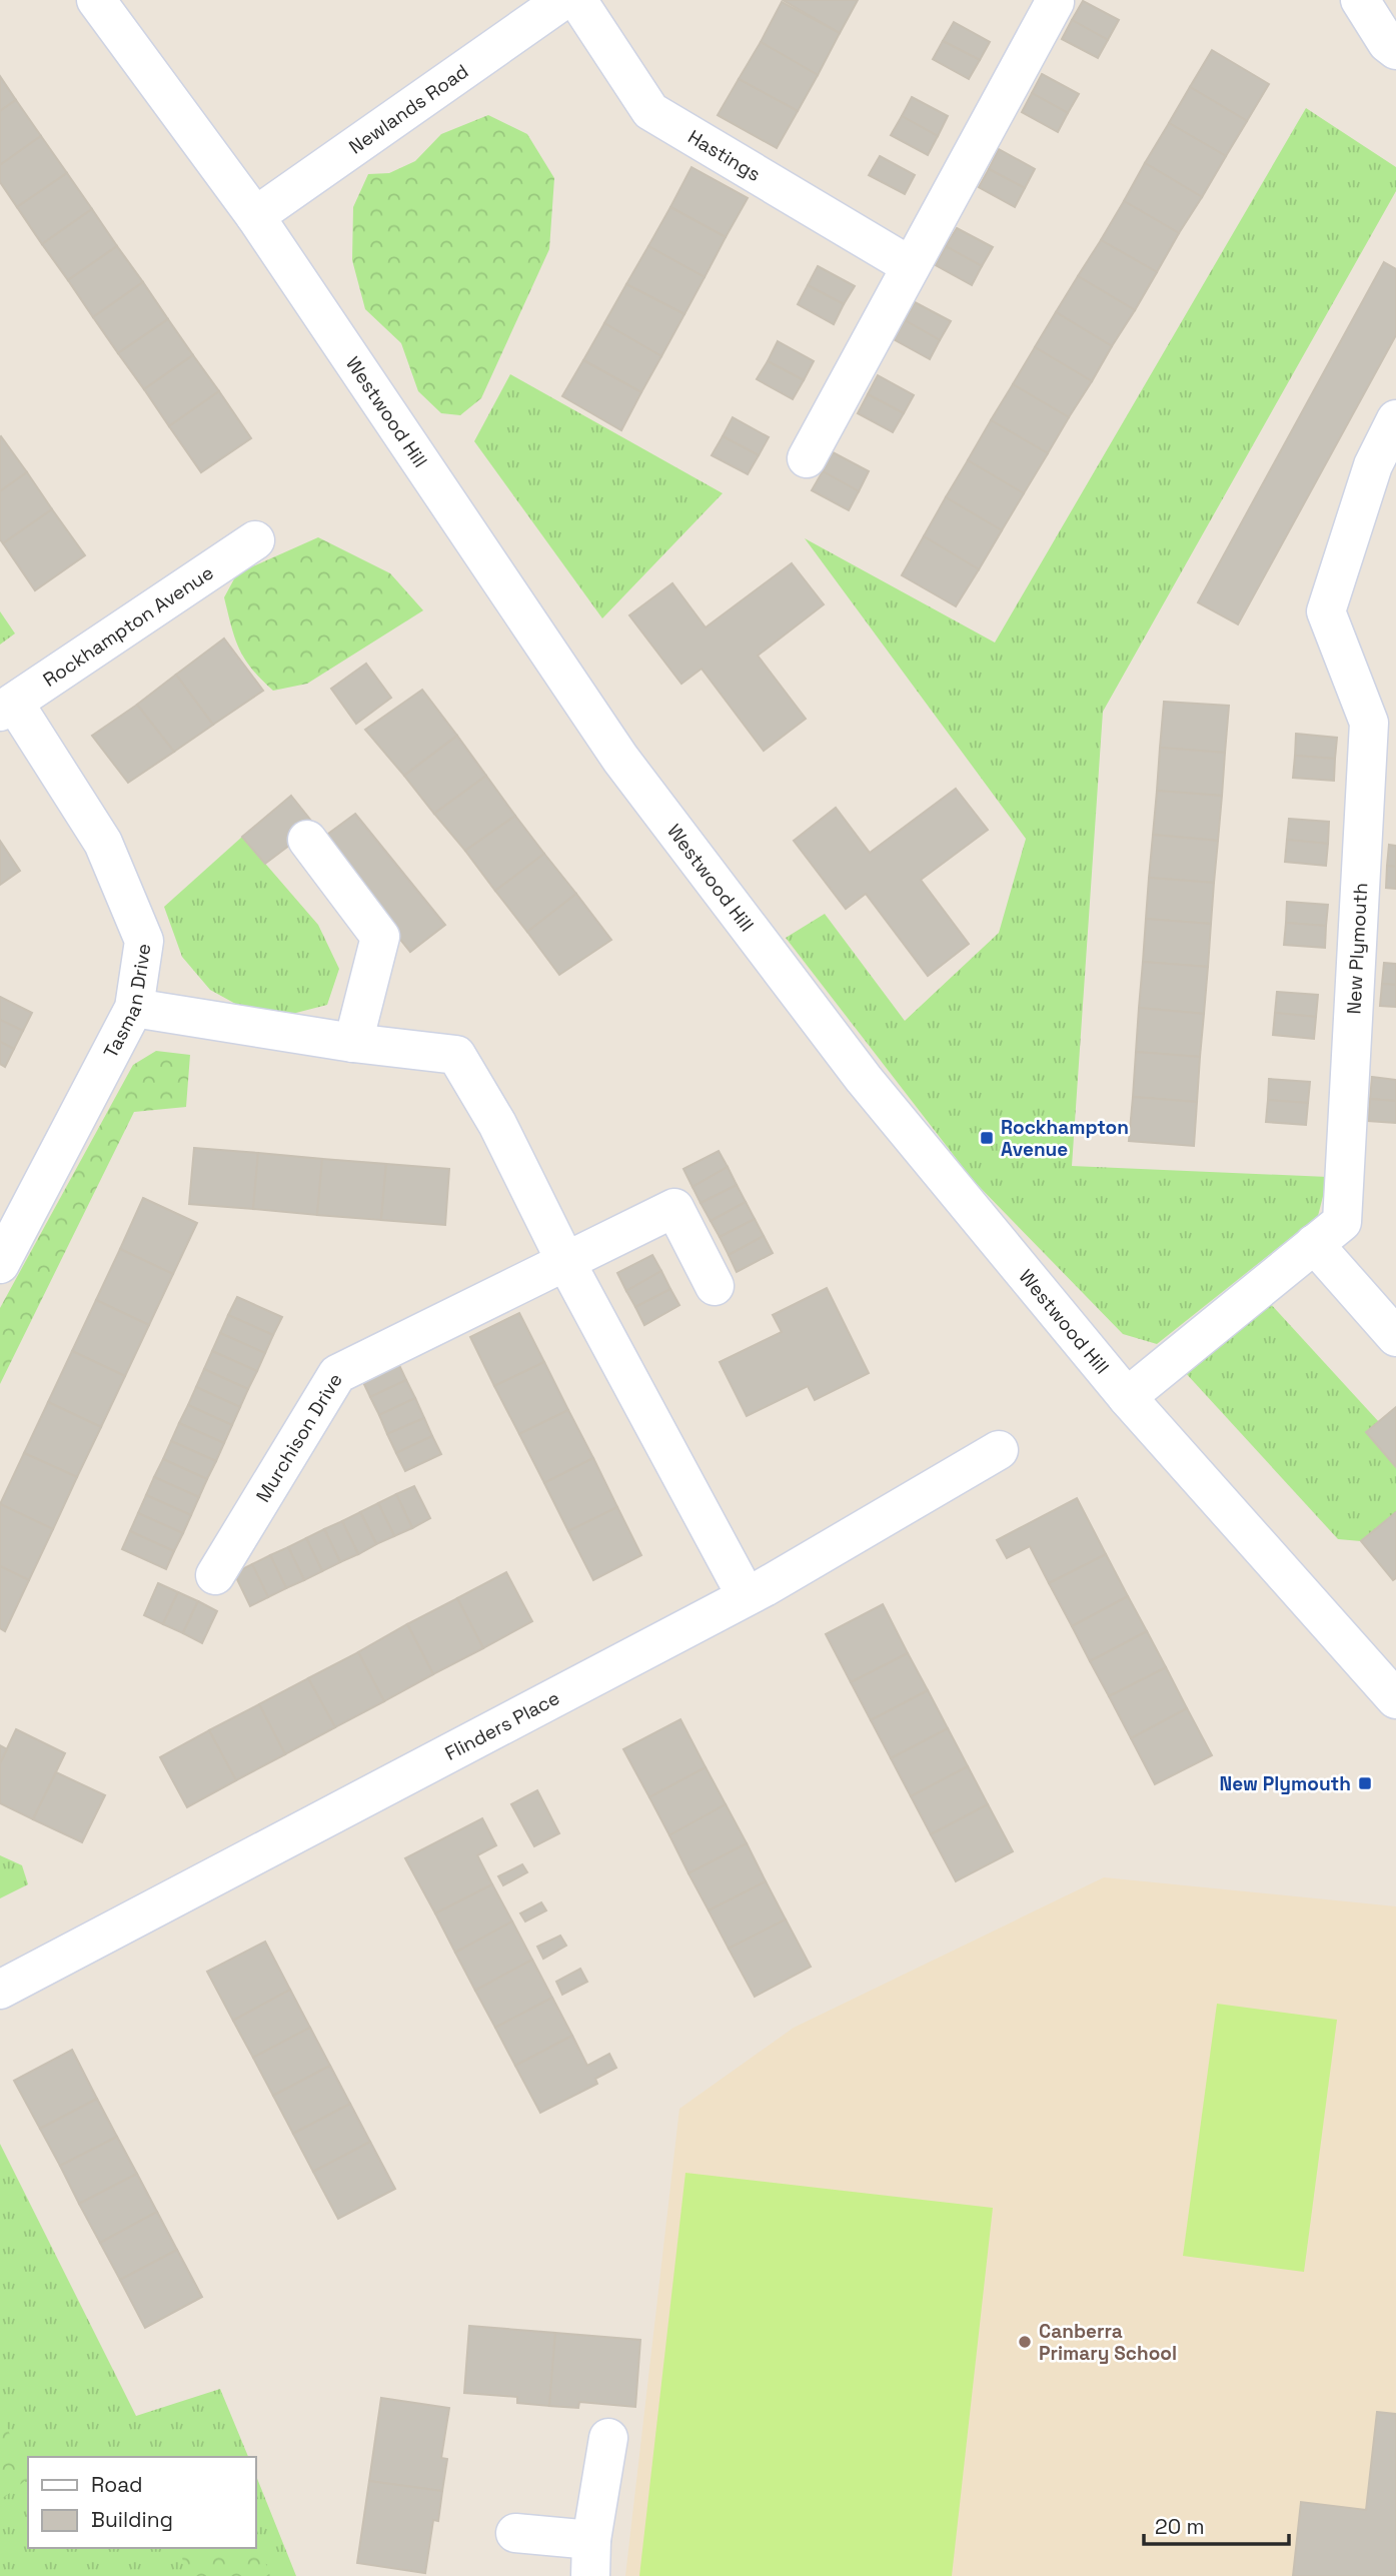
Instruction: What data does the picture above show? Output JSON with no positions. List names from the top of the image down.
{
  "streets": {
    "street": [
      "Newlands Road",
      "Hastings",
      "Westwood Hill",
      "Rockhampton Avenue",
      "New Plymouth",
      "Tasman Drive",
      "Murchison Drive",
      "Flinders Place"
    ]
  },
  "crossings": [
    ["Newlands Road", "Westwood Hill"],
    ["Westwood Hill", "New Plymouth"],
    ["Rockhampton Avenue", "Tasman Drive"]
  ],
  "places": {
    "transit": ["Rockhampton Avenue", "New Plymouth"],
    "other": ["Canberra Primary School"]
  },
  "legend": ["Road", "Building"],
  "scale_bar": "20 m"
}
